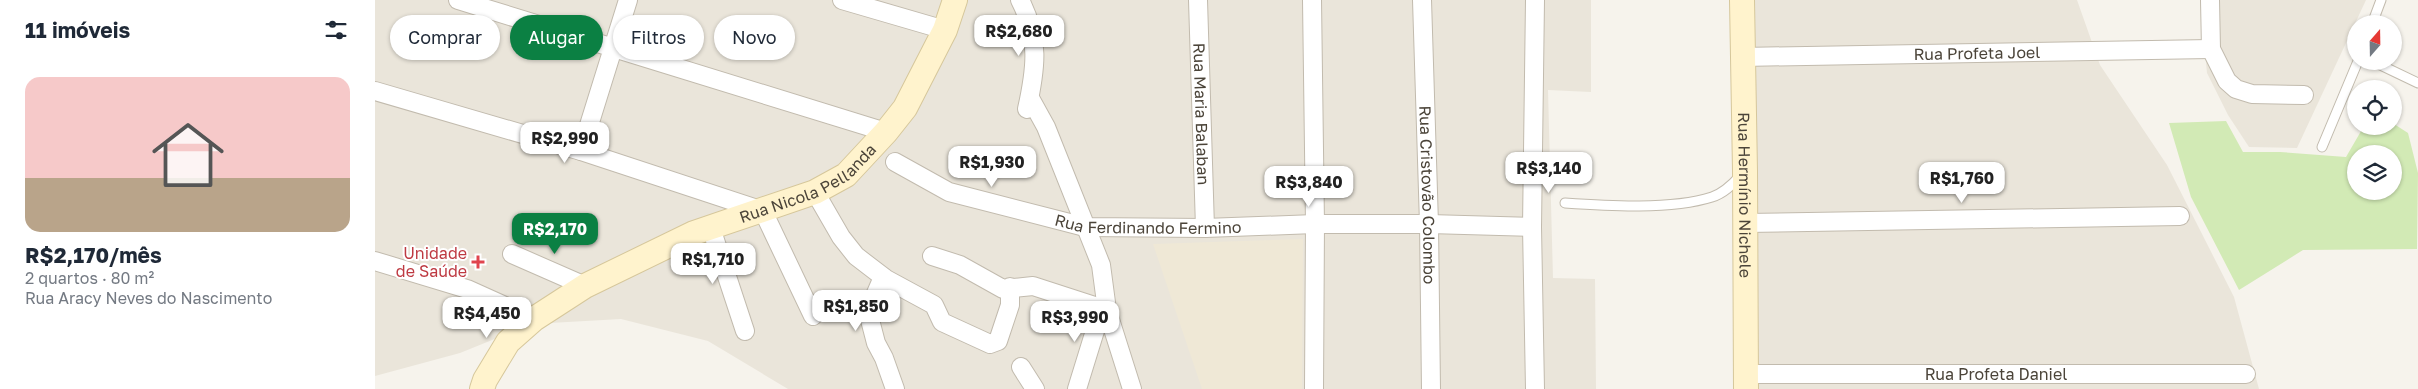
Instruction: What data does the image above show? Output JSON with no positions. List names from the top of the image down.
{
  "streets": {
    "main road": ["Rua Nicola Pellanda", "Rua Hermínio Nichele"],
    "street": [
      "Rua Profeta Joel",
      "Rua Maria Balaban",
      "Rua Cristovão Colombo",
      "Rua Ferdinando Fermino",
      "Rua Profeta Daniel"
    ]
  },
  "crossings": [
    ["Rua Profeta Joel", "Rua Hermínio Nichele"],
    ["Rua Maria Balaban", "Rua Ferdinando Fermino"],
    ["Rua Cristovão Colombo", "Rua Ferdinando Fermino"],
    ["Rua Hermínio Nichele", "Rua Profeta Daniel"]
  ],
  "places": {
    "health": ["Unidade de Saúde"]
  },
  "north": "top",
  "page": {
    "heading": "11 imóveis",
    "price": [
      "R$2,680",
      "R$2,990",
      "R$1,930",
      "R$3,140",
      "R$1,760",
      "R$3,840",
      "R$2,170",
      "R$1,710",
      "R$1,850",
      "R$4,450",
      "R$3,990"
    ],
    "chip": [
      "Comprar",
      "Alugar",
      "Filtros",
      "Novo"
    ],
    "list": [
      {
        "name": "R$2,170/mês",
        "note": "2 quartos · 80 m² · Rua Aracy Neves do Nascimento"
      }
    ]
  }
}
